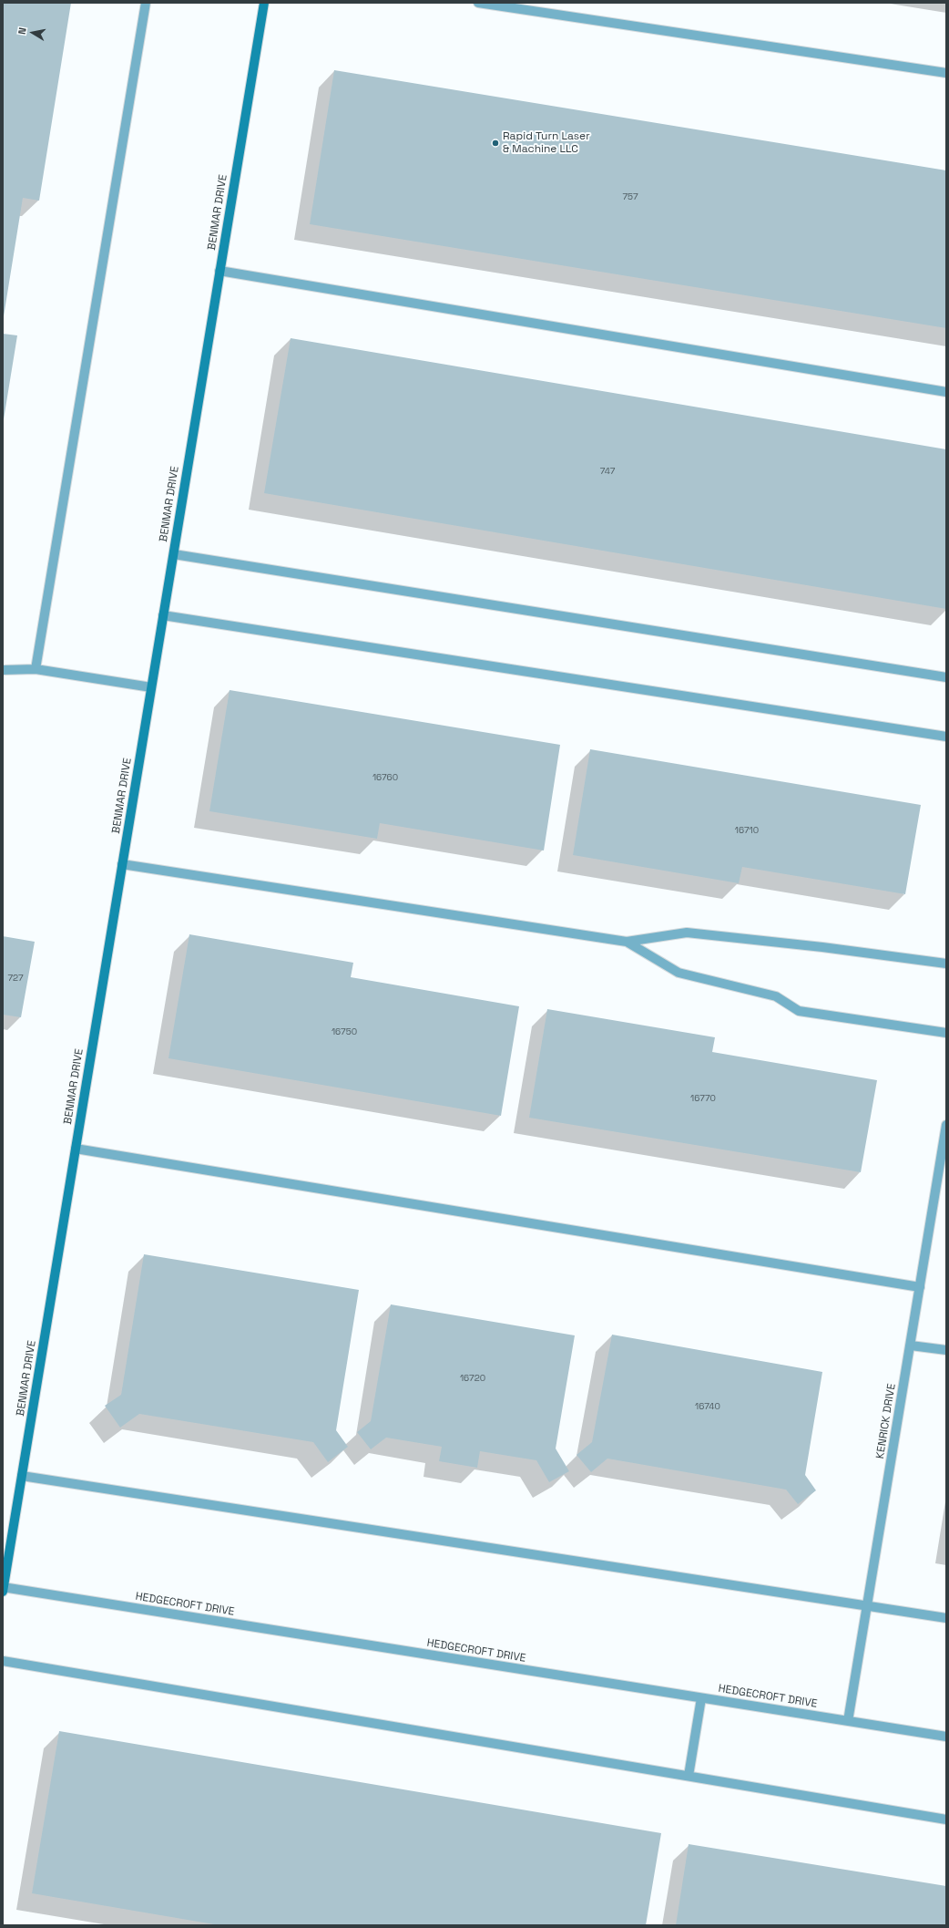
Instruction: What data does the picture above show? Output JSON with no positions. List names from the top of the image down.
{
  "streets": {
    "street": ["BENMAR DRIVE", "KENRICK DRIVE", "HEDGECROFT DRIVE"]
  },
  "crossings": [
    ["BENMAR DRIVE", "HEDGECROFT DRIVE"],
    ["KENRICK DRIVE", "HEDGECROFT DRIVE"]
  ],
  "places": ["Rapid Turn Laser & Machine LLC"],
  "house_numbers": [
    "757",
    "747",
    "16760",
    "16710",
    "727",
    "16750",
    "16770",
    "16720",
    "16740"
  ],
  "north": "left"
}
